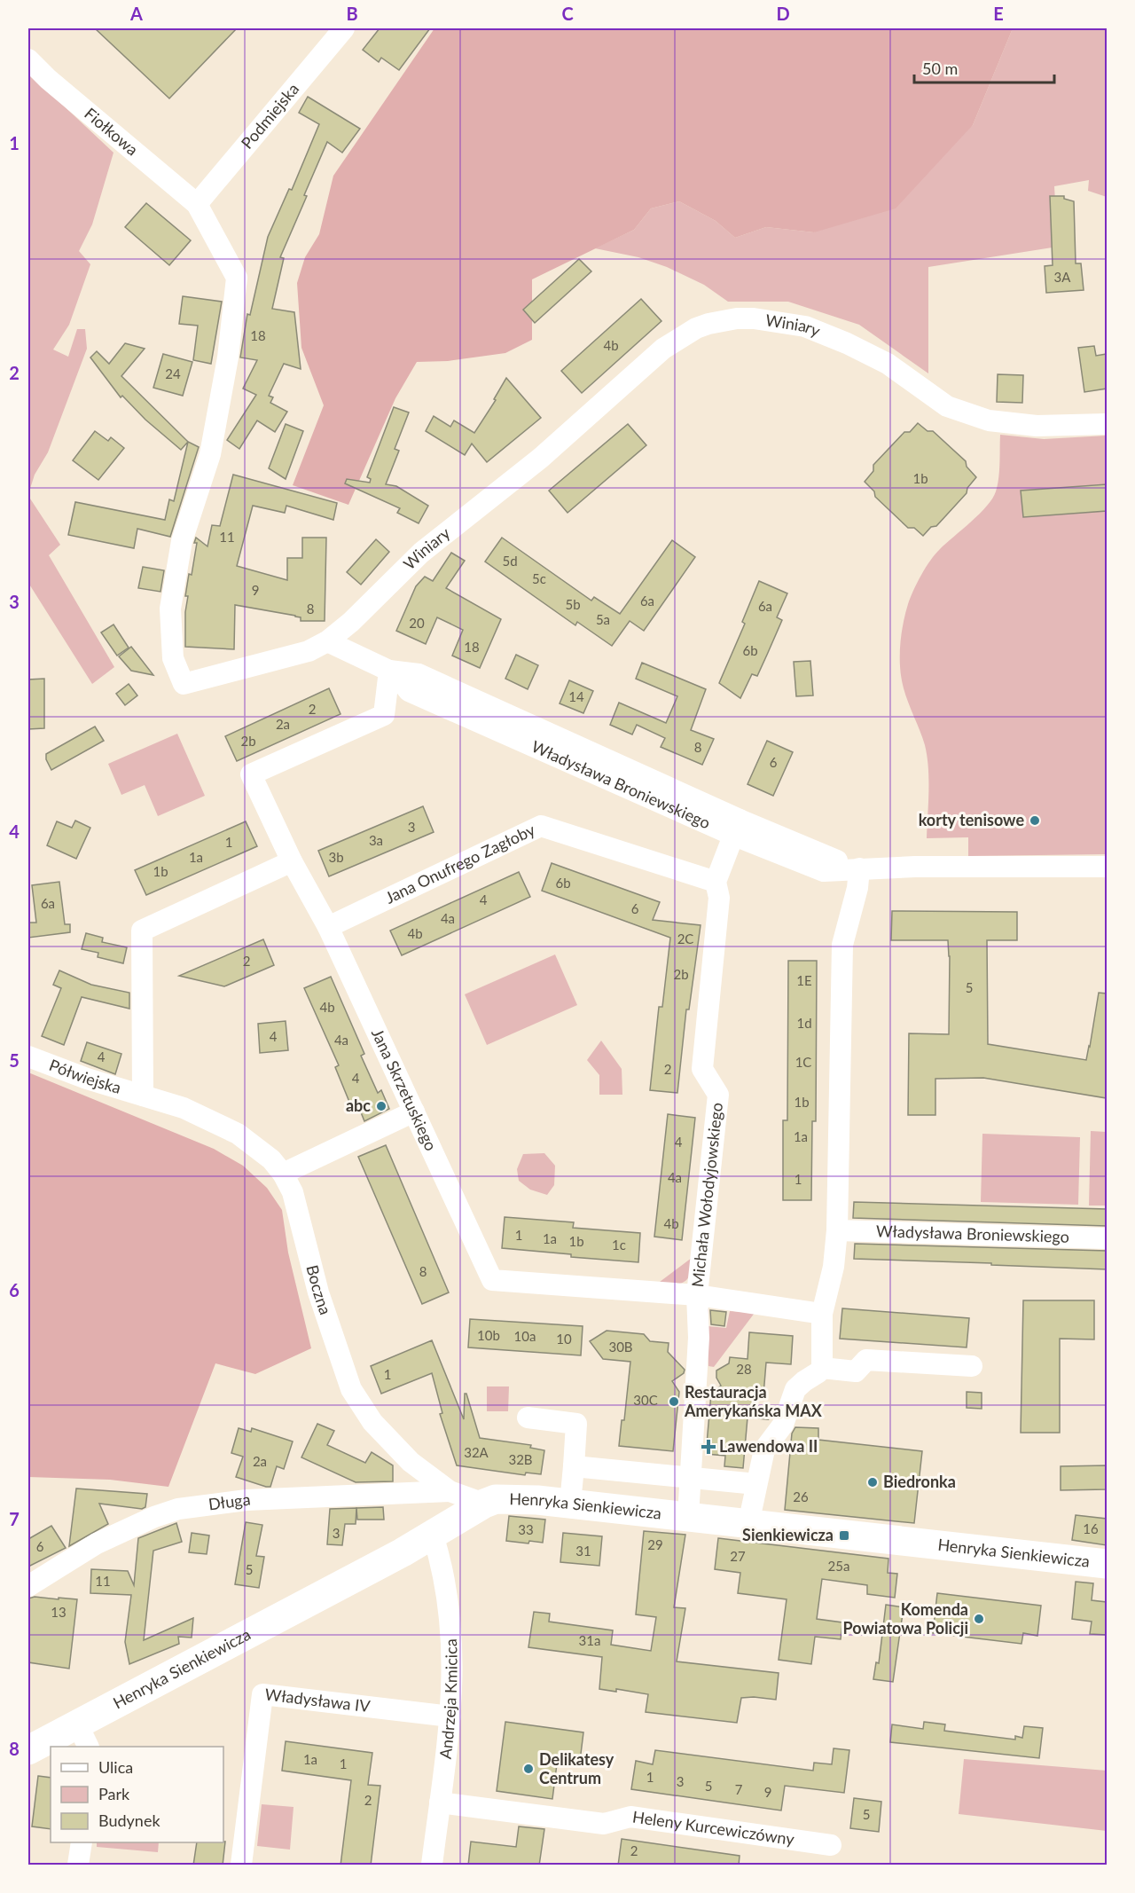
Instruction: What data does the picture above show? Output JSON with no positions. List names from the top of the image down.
{
  "streets": {
    "street": [
      "Podmiejska",
      "Fiołkowa",
      "Winiary",
      "Władysława Broniewskiego",
      "Jana Onufrego Zagłoby",
      "Półwiejska",
      "Jana Skrzetuskiego",
      "Michała Wołodyjowskiego",
      "Boczna",
      "Długa",
      "Henryka Sienkiewicza",
      "Andrzeja Kmicica",
      "Władysława IV",
      "Heleny Kurcewiczówny"
    ]
  },
  "crossings": [
    ["Podmiejska", "Fiołkowa"],
    ["Podmiejska", "Winiary"],
    ["Fiołkowa", "Winiary"],
    ["Winiary", "Władysława Broniewskiego"],
    ["Władysława Broniewskiego", "Jana Skrzetuskiego"],
    ["Władysława Broniewskiego", "Michała Wołodyjowskiego"],
    ["Jana Onufrego Zagłoby", "Jana Skrzetuskiego"],
    ["Jana Onufrego Zagłoby", "Michała Wołodyjowskiego"],
    ["Półwiejska", "Boczna"],
    ["Jana Skrzetuskiego", "Michała Wołodyjowskiego"],
    ["Michała Wołodyjowskiego", "Henryka Sienkiewicza"],
    ["Boczna", "Długa"],
    ["Boczna", "Henryka Sienkiewicza"],
    ["Henryka Sienkiewicza", "Andrzeja Kmicica"],
    ["Andrzeja Kmicica", "Władysława IV"],
    ["Andrzeja Kmicica", "Heleny Kurcewiczówny"]
  ],
  "places": {
    "other": [
      "korty tenisowe",
      "abc",
      "Restauracja Amerykańska MAX",
      "Biedronka",
      "Komenda Powiatowa Policji",
      "Delikatesy Centrum"
    ],
    "health": ["Lawendowa II"],
    "transit": ["Sienkiewicza"]
  },
  "house_numbers": [
    "3A",
    "18",
    "4b",
    "24",
    "1b",
    "11",
    "5d",
    "5c",
    "9",
    "6a",
    "5b",
    "6a",
    "8",
    "5a",
    "20",
    "18",
    "6b",
    "14",
    "2",
    "2a",
    "2b",
    "8",
    "6",
    "3",
    "3a",
    "1",
    "1a",
    "3b",
    "1b",
    "6b",
    "4",
    "6a",
    "6",
    "4a",
    "4b",
    "2C",
    "2",
    "2b",
    "1E",
    "5",
    "4b",
    "1d",
    "4",
    "4a",
    "4",
    "1C",
    "2",
    "4",
    "1b",
    "1a",
    "4",
    "4a",
    "1",
    "4b",
    "1",
    "1a",
    "1b",
    "1c",
    "8",
    "10b",
    "10a",
    "10",
    "30B",
    "28",
    "1",
    "30C",
    "32A",
    "32B",
    "2a",
    "26",
    "16",
    "33",
    "3",
    "29",
    "6",
    "31",
    "27",
    "25a",
    "5",
    "11",
    "13",
    "31a",
    "1a",
    "1",
    "1",
    "3",
    "5",
    "7",
    "9",
    "2",
    "5",
    "2"
  ],
  "legend": ["Ulica", "Park", "Budynek"],
  "scale_bar": "50 m",
  "grid": {
    "columns": [
      "A",
      "B",
      "C",
      "D",
      "E"
    ],
    "rows": [
      "1",
      "2",
      "3",
      "4",
      "5",
      "6",
      "7",
      "8"
    ]
  }
}
